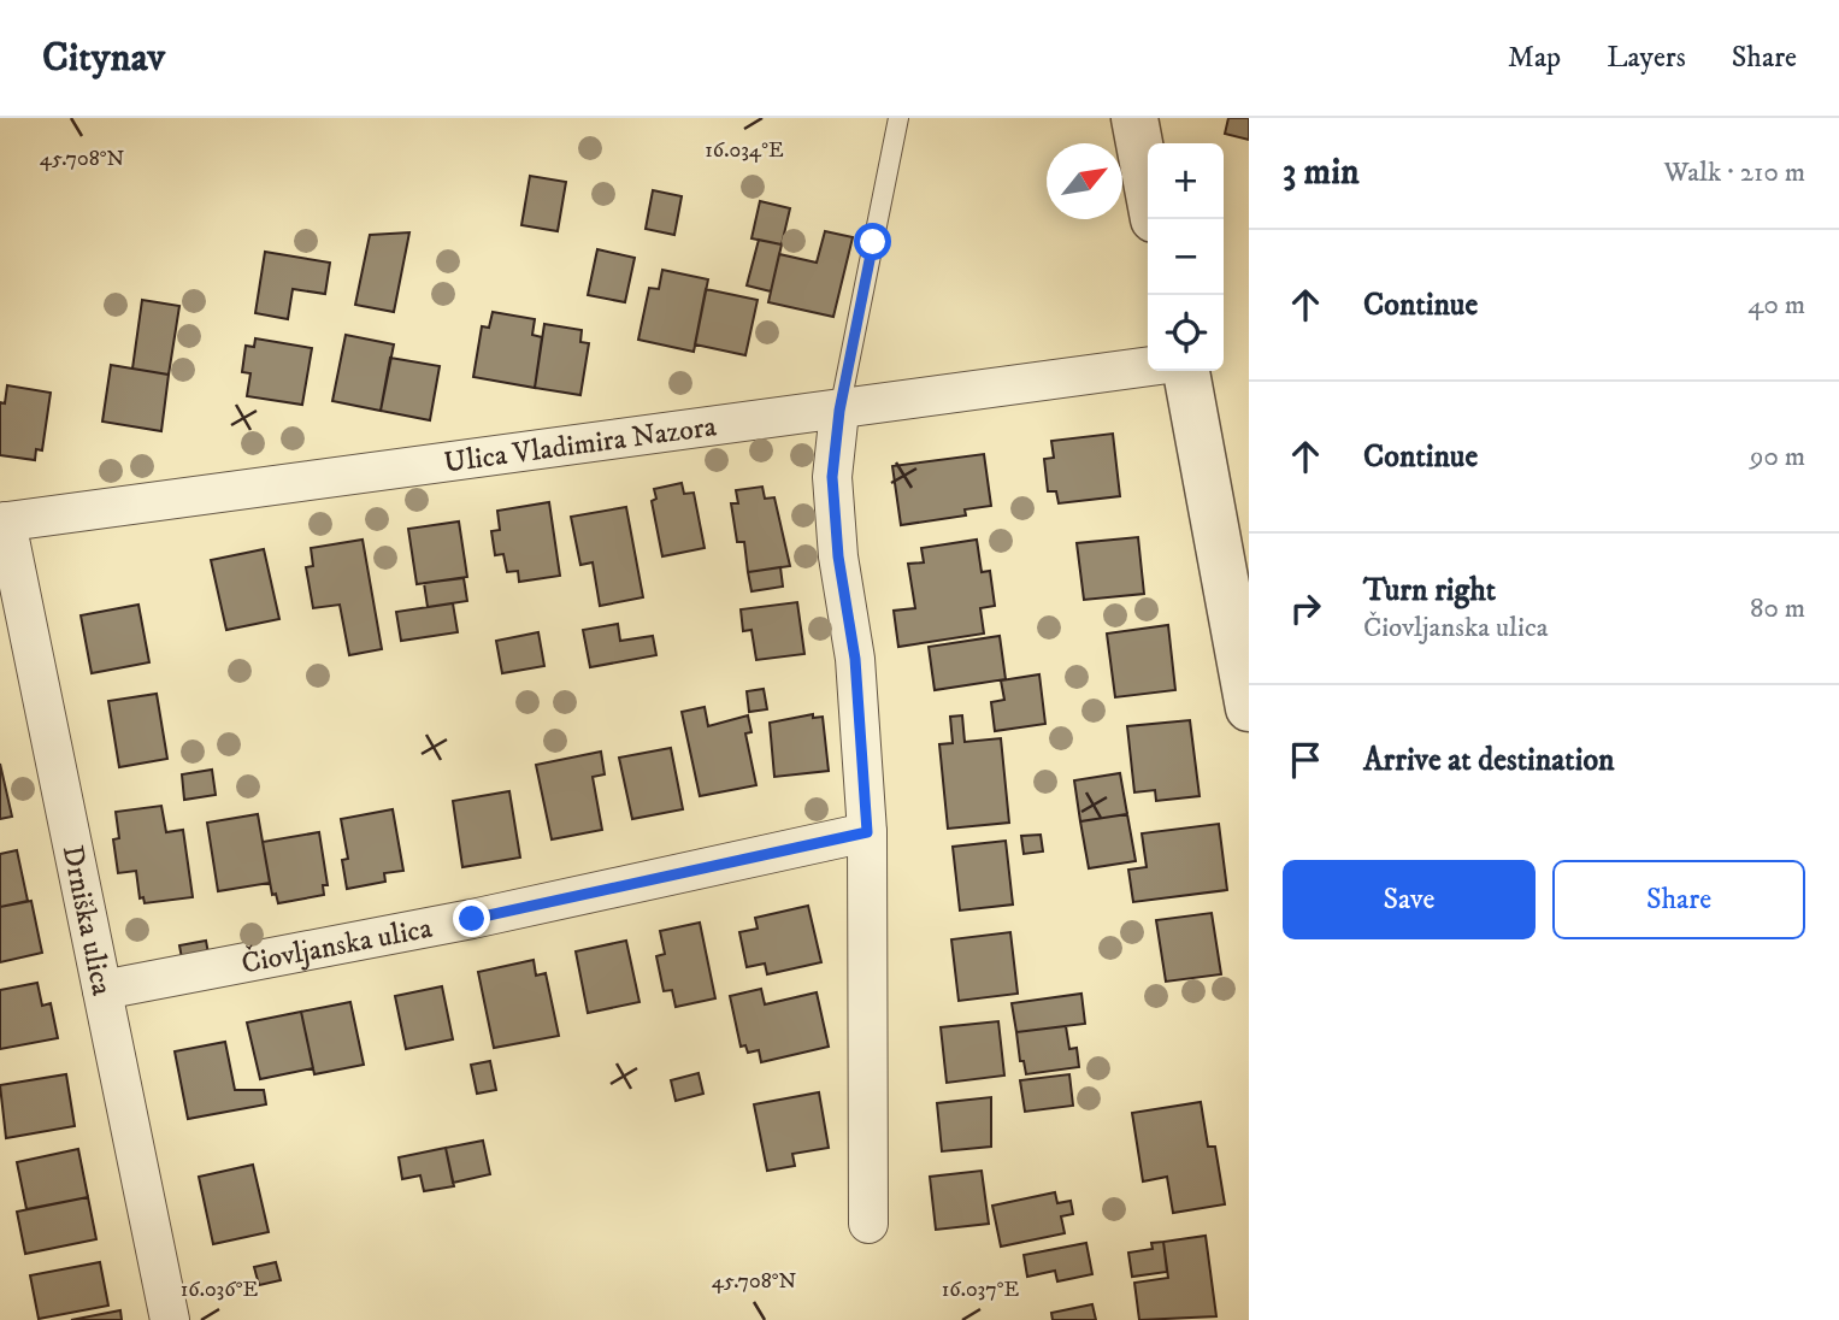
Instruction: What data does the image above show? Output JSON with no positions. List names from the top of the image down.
{
  "streets": {
    "street": ["Ulica Vladimira Nazora", "Drniška ulica", "Čiovljanska ulica"]
  },
  "crossings": [
    ["Ulica Vladimira Nazora", "Drniška ulica"],
    ["Drniška ulica", "Čiovljanska ulica"]
  ],
  "north": "top right",
  "page": {
    "header": "Citynav",
    "nav": ["Map", "Layers", "Share"],
    "heading": ["3 min", "Walk · 210 m"],
    "map_buttons": ["+", "−"],
    "list": [
      ["Continue", "40 m"],
      ["Continue", "90 m"],
      ["Turn right", "Čiovljanska ulica", "80 m"],
      "Arrive at destination"
    ],
    "buttons": ["Save", "Share"]
  },
  "coordinates": [
    "16.034°E",
    "45.708°N",
    "16.036°E",
    "16.037°E"
  ]
}
